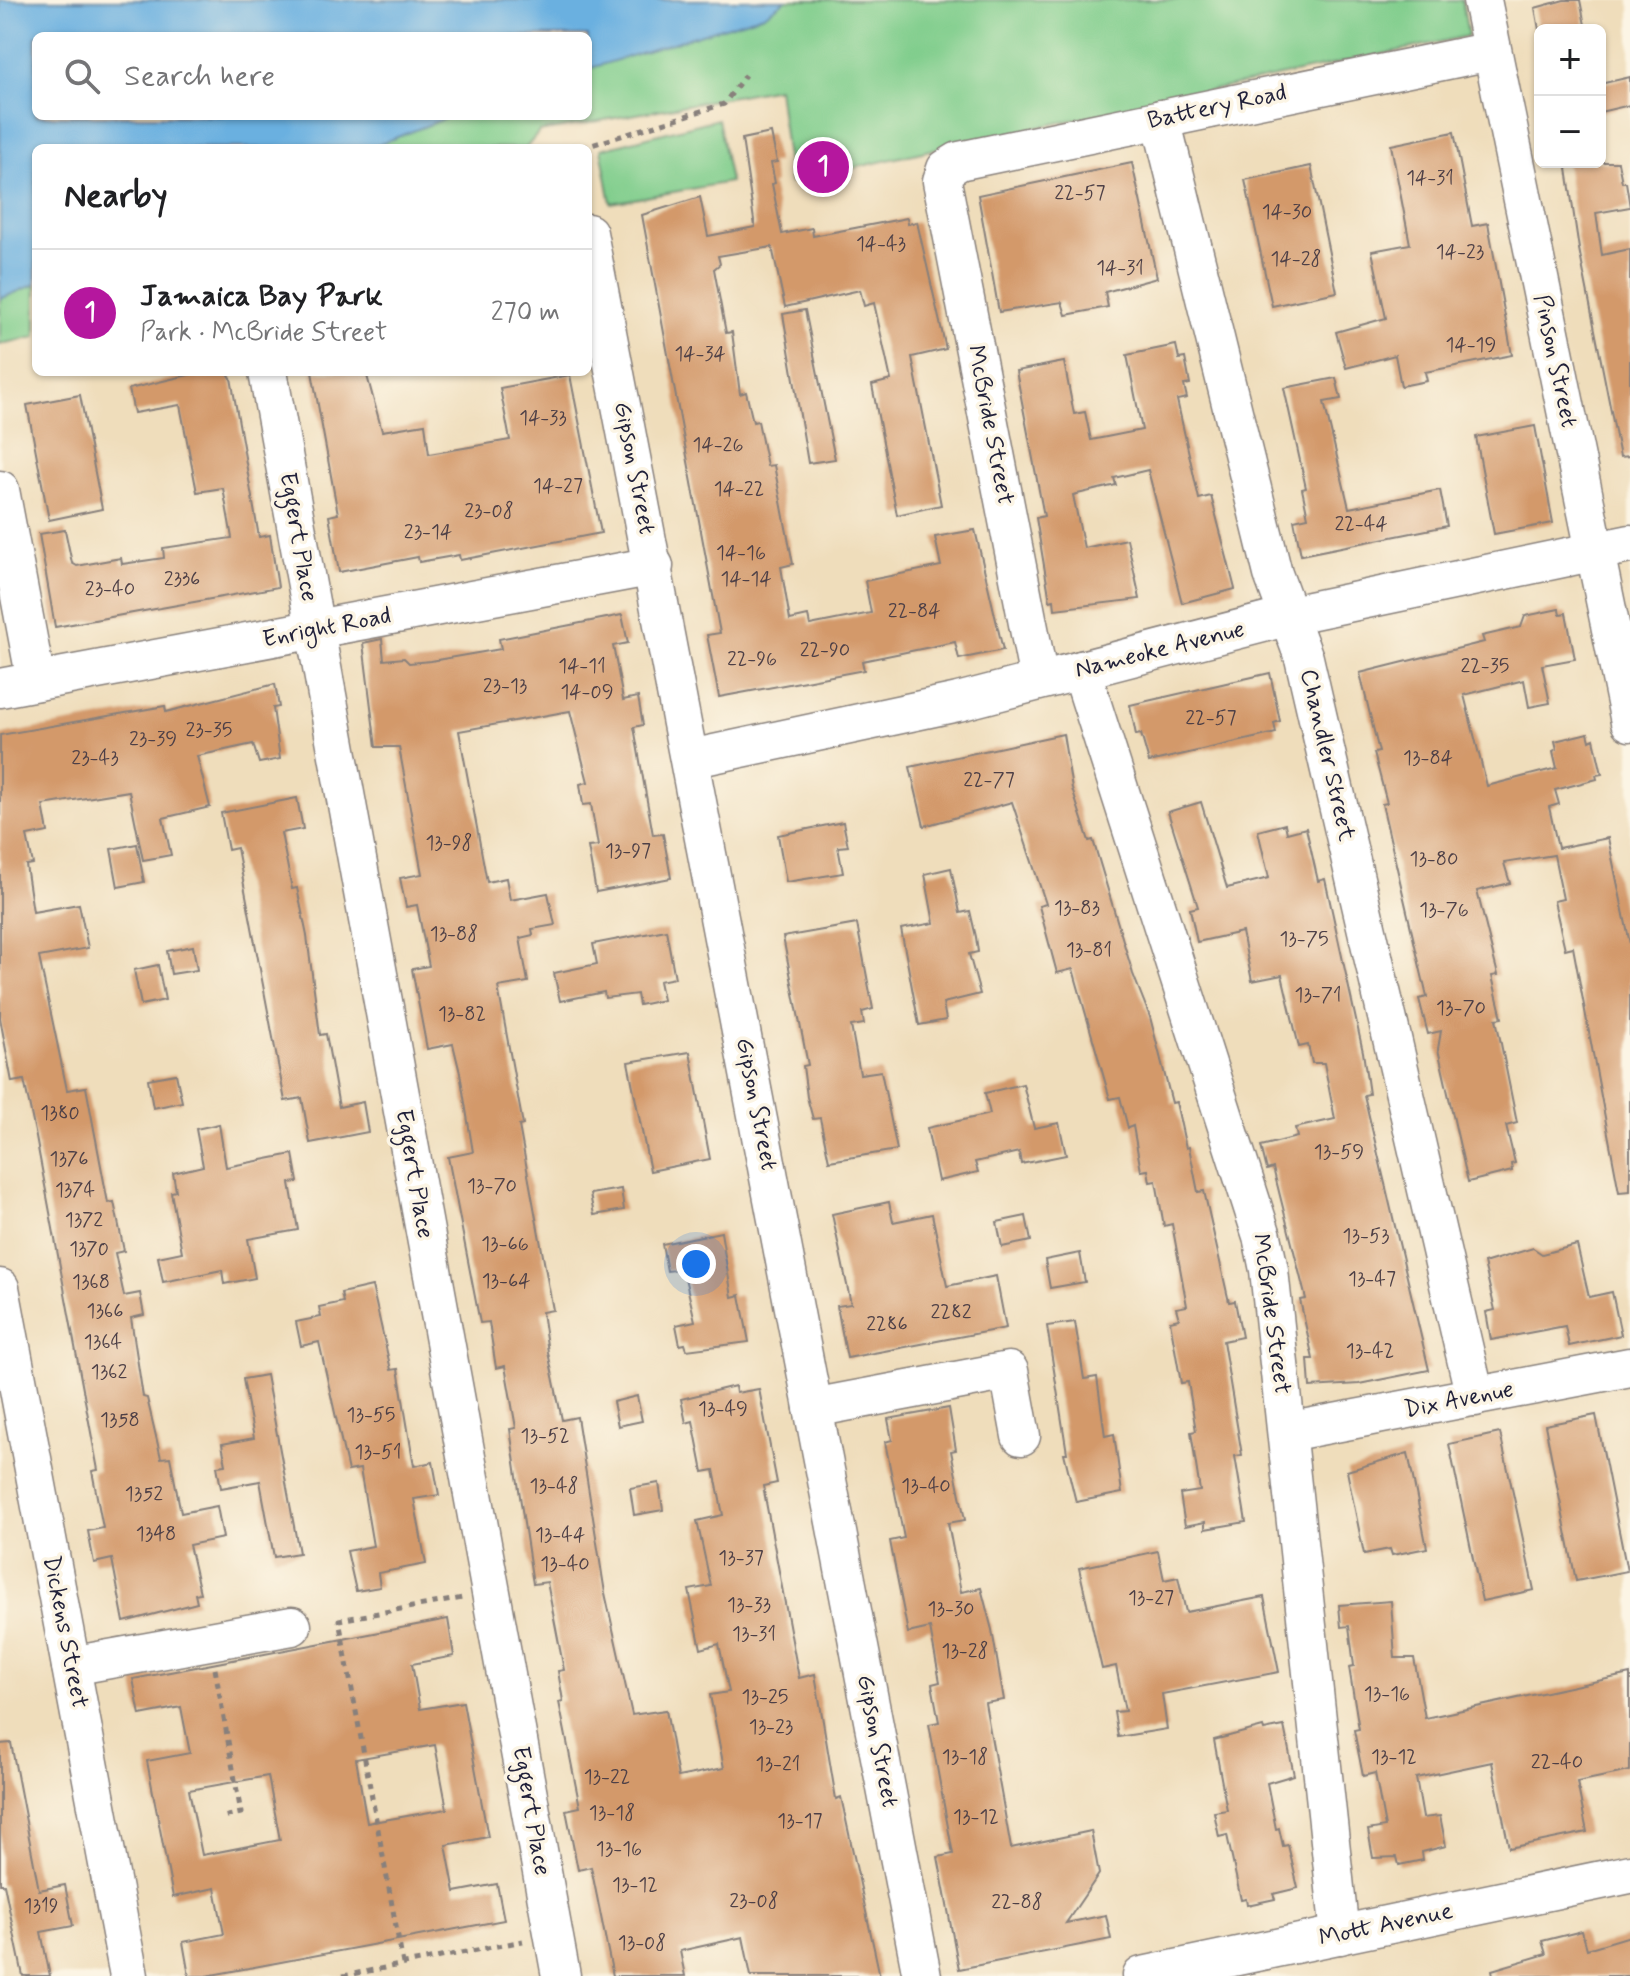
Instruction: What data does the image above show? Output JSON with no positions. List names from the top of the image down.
{
  "streets": {
    "street": [
      "Battery Road",
      "Pinson Street",
      "McBride Street",
      "Gipson Street",
      "Eggert Place",
      "Enright Road",
      "Nameoke Avenue",
      "Chandler Street",
      "Dix Avenue",
      "Dickens Street",
      "Mott Avenue"
    ]
  },
  "crossings": [
    ["Battery Road", "Pinson Street"],
    ["Battery Road", "McBride Street"],
    ["Battery Road", "Chandler Street"],
    ["Pinson Street", "Nameoke Avenue"],
    ["McBride Street", "Nameoke Avenue"],
    ["McBride Street", "Dix Avenue"],
    ["McBride Street", "Mott Avenue"],
    ["Gipson Street", "Enright Road"],
    ["Gipson Street", "Nameoke Avenue"],
    ["Eggert Place", "Enright Road"],
    ["Nameoke Avenue", "Chandler Street"],
    ["Chandler Street", "Dix Avenue"]
  ],
  "house_numbers": [
    "14-31",
    "22-57",
    "14-30",
    "14-43",
    "14-23",
    "14-28",
    "14-31",
    "14-19",
    "14-34",
    "14-33",
    "14-26",
    "14-27",
    "14-22",
    "23-08",
    "22-44",
    "23-14",
    "14-16",
    "2336",
    "14-14",
    "23-40",
    "22-84",
    "22-90",
    "22-96",
    "14-11",
    "22-35",
    "23-13",
    "14-09",
    "22-57",
    "23-35",
    "23-39",
    "23-43",
    "13-84",
    "22-77",
    "13-98",
    "13-97",
    "13-80",
    "13-83",
    "13-76",
    "13-88",
    "13-75",
    "13-81",
    "13-71",
    "13-70",
    "13-82",
    "1380",
    "13-59",
    "1376",
    "13-70",
    "1374",
    "1372",
    "13-53",
    "13-66",
    "1370",
    "13-47",
    "13-64",
    "1368",
    "1366",
    "2282",
    "2286",
    "1364",
    "13-42",
    "1362",
    "13-49",
    "13-55",
    "1358",
    "13-52",
    "13-51",
    "13-48",
    "13-40",
    "1352",
    "1348",
    "13-44",
    "13-37",
    "13-40",
    "13-27",
    "13-33",
    "13-30",
    "13-31",
    "13-28",
    "13-16",
    "13-25",
    "13-23",
    "13-18",
    "13-12",
    "22-40",
    "13-21",
    "13-22",
    "13-18",
    "13-12",
    "13-17",
    "13-16",
    "13-12",
    "23-08",
    "22-88",
    "1319",
    "13-08"
  ],
  "page": {
    "map_buttons": ["+", "−"],
    "search": "Search here",
    "pins": "1",
    "heading": "Nearby",
    "list": [
      {
        "mark": "1",
        "name": "Jamaica Bay Park",
        "note": "Park · McBride Street",
        "value": "270 m"
      }
    ]
  }
}
